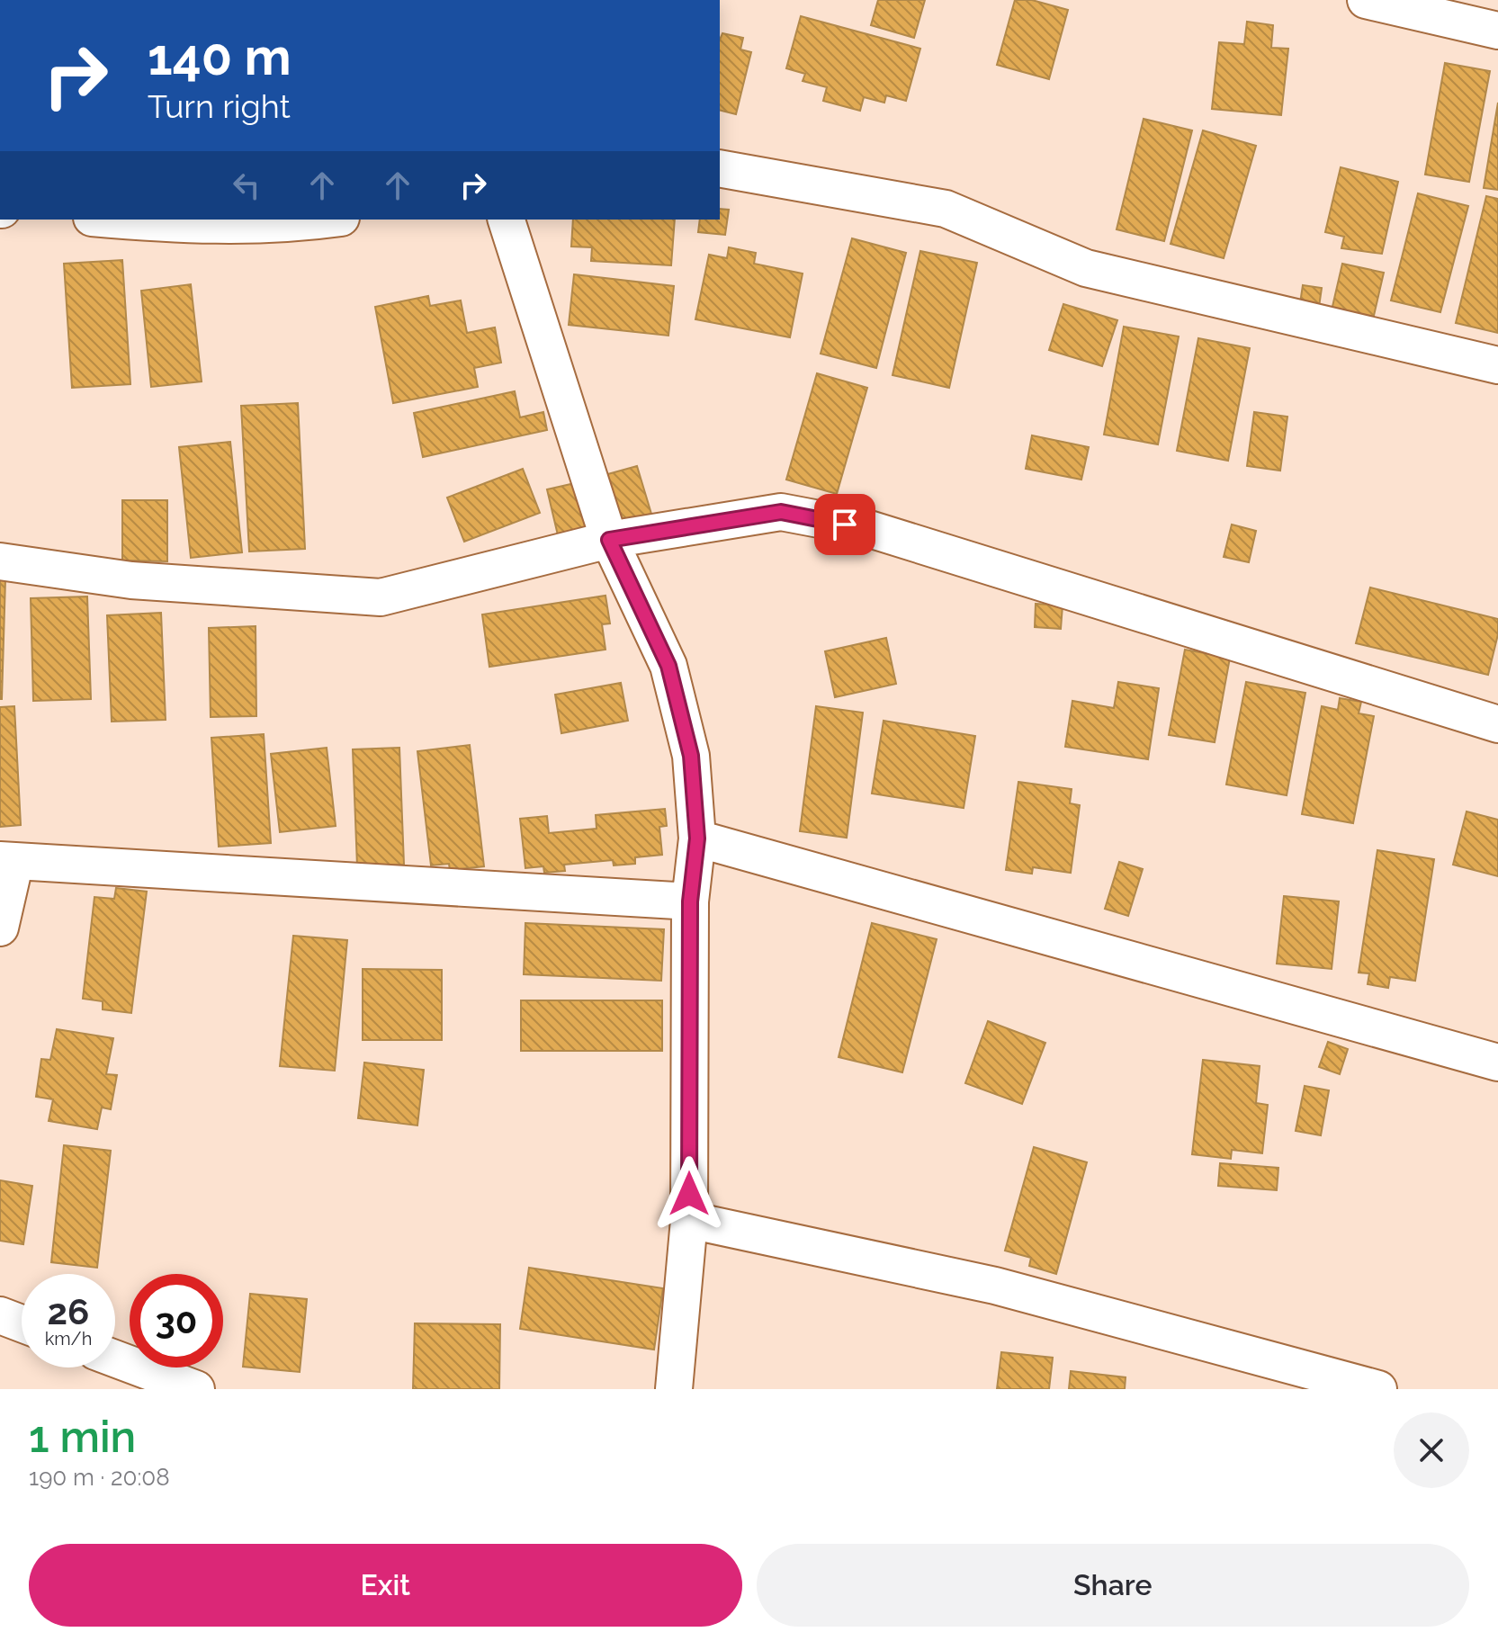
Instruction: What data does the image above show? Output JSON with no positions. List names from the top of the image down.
{
  "page": {
    "turn": ["140 m", "Turn right"],
    "speed": "26 km/h",
    "limit": "30",
    "heading": ["1 min", "190 m · 20:08"],
    "buttons": ["Exit", "Share"]
  }
}
